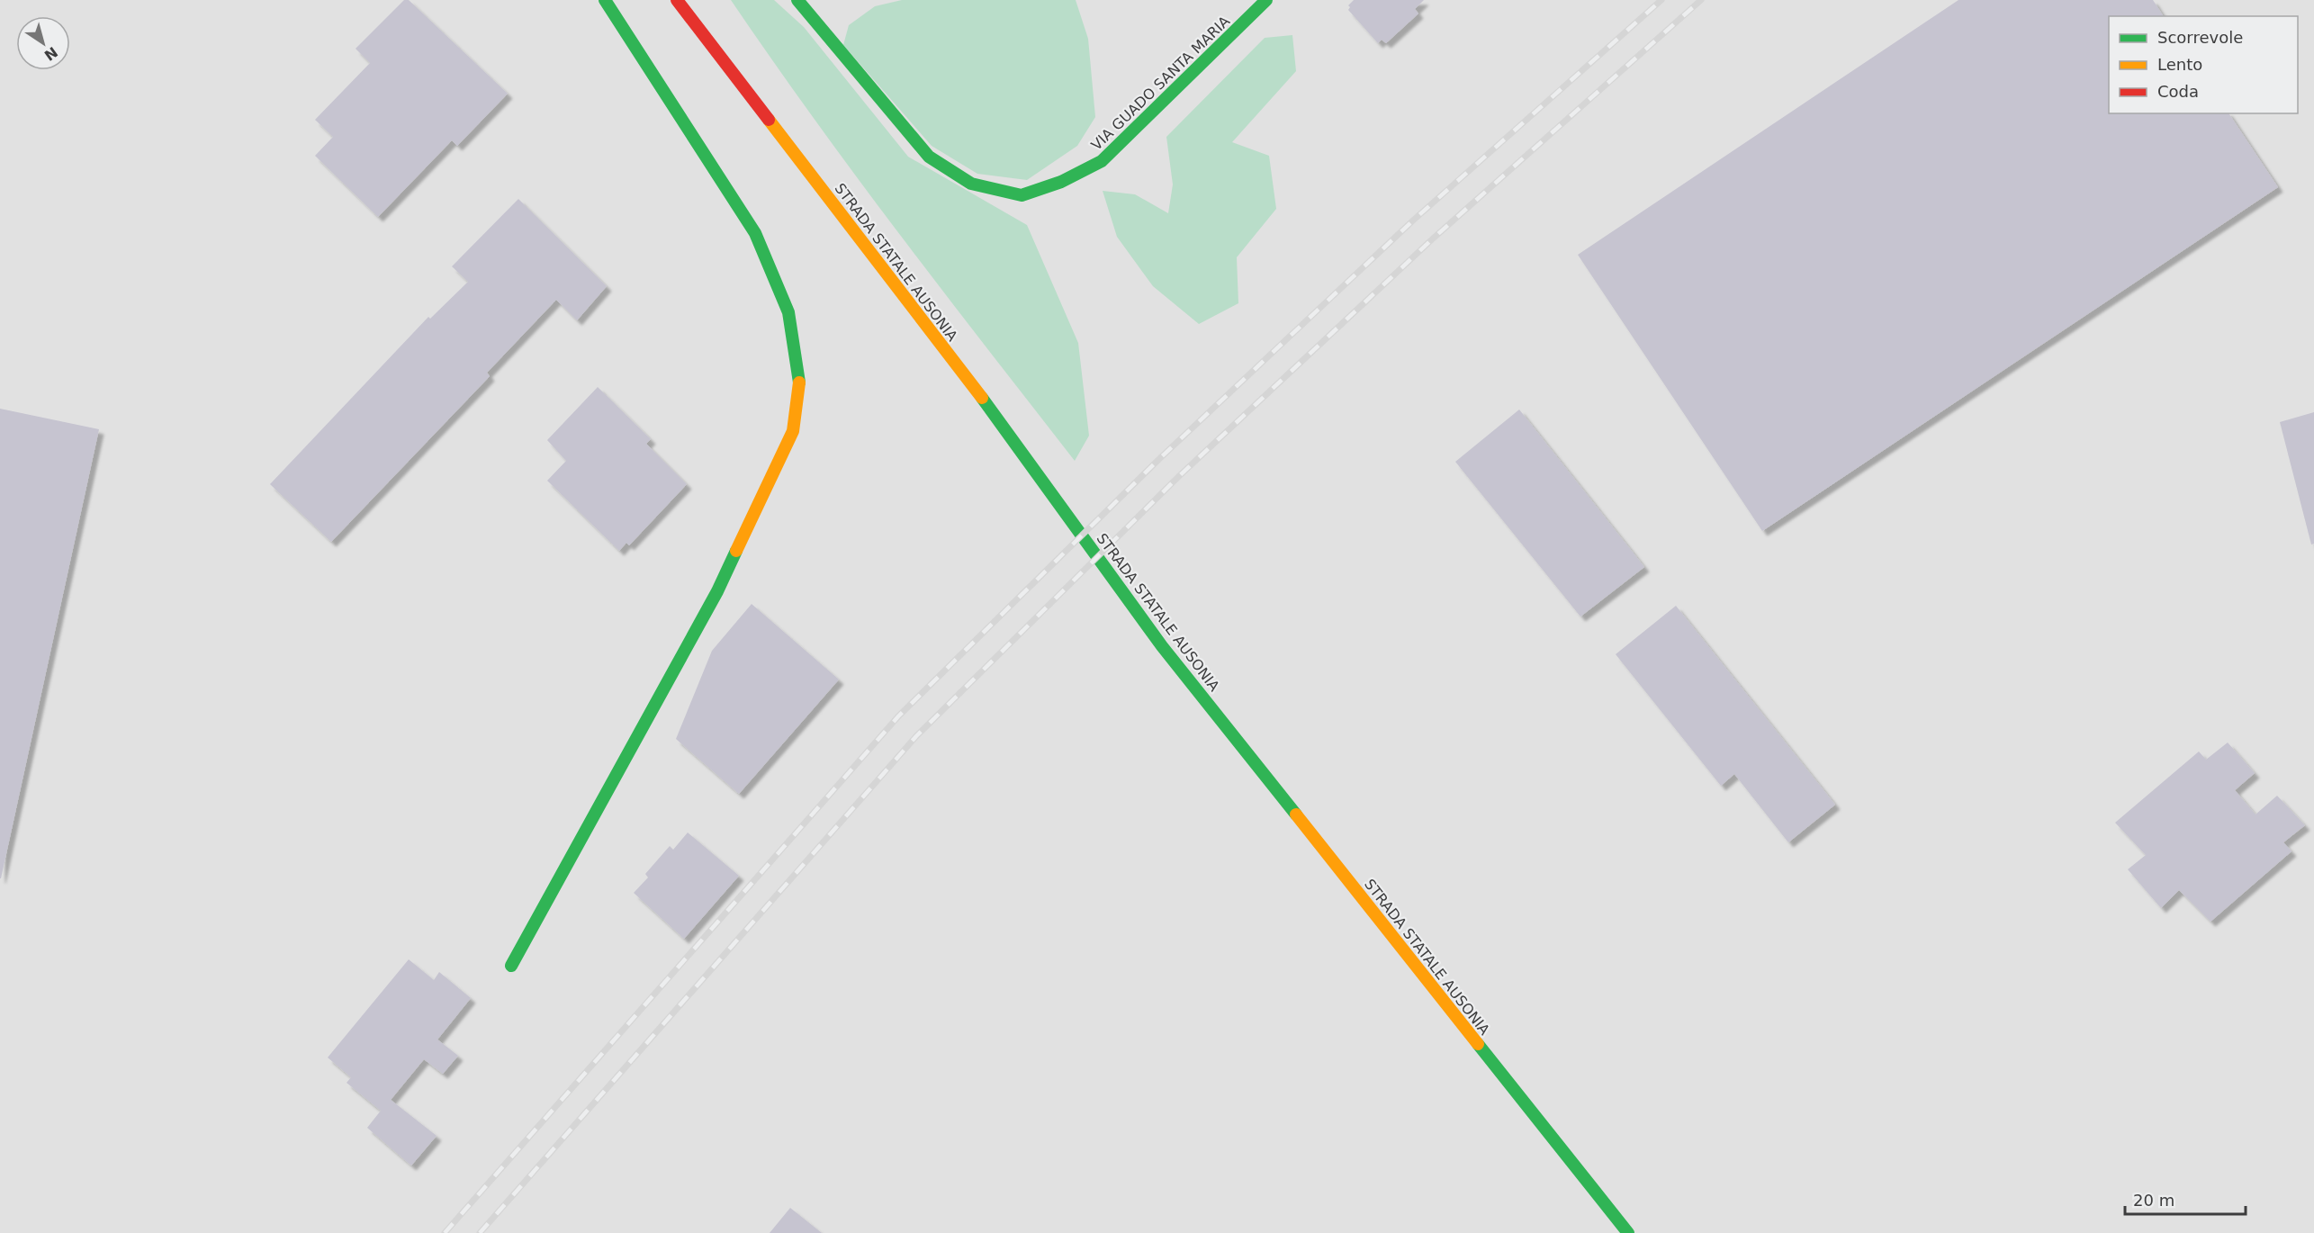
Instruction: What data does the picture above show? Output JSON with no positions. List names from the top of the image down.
{
  "streets": {
    "street": ["VIA GUADO SANTA MARIA", "STRADA STATALE AUSONIA"]
  },
  "legend": ["Scorrevole", "Lento", "Coda"],
  "scale_bar": "20 m",
  "north": "bottom right"
}
